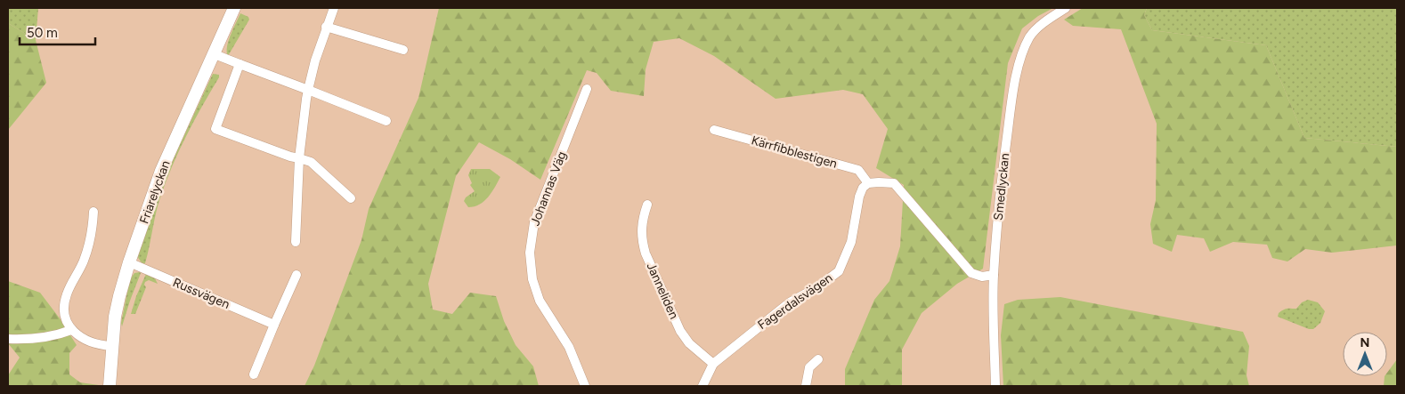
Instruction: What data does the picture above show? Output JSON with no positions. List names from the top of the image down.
{
  "streets": {
    "street": [
      "Kärrfibblestigen",
      "Smedlyckan",
      "Johannas Väg",
      "Friarelyckan",
      "Janneliden",
      "Russvägen",
      "Fagerdalsvägen"
    ]
  },
  "crossings": [
    ["Kärrfibblestigen", "Fagerdalsvägen"],
    ["Friarelyckan", "Russvägen"],
    ["Janneliden", "Fagerdalsvägen"]
  ],
  "scale_bar": "50 m",
  "north": "top"
}
